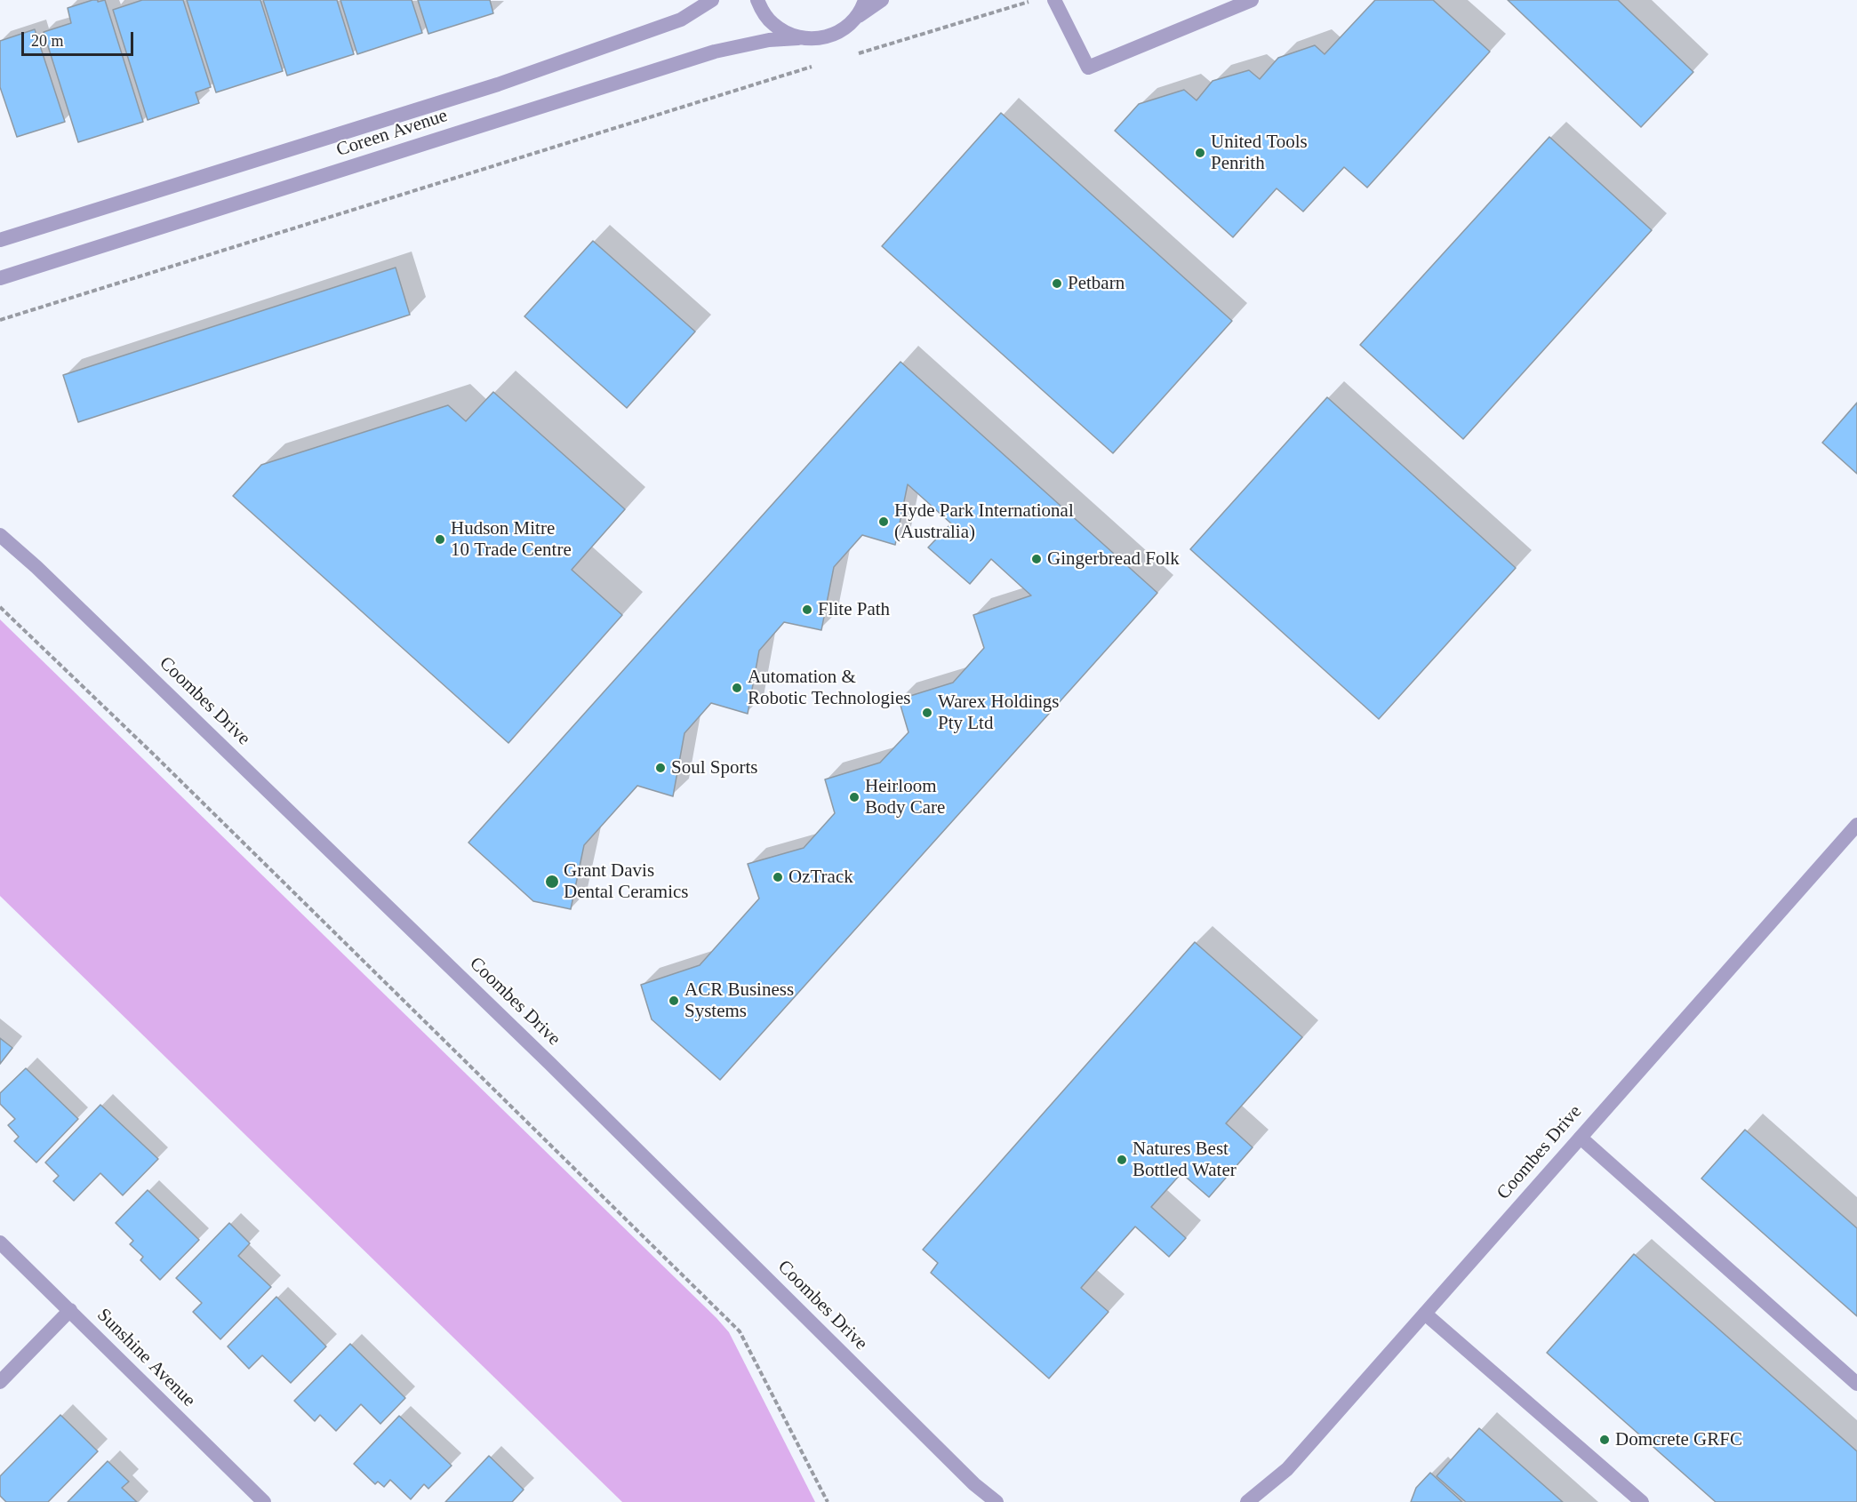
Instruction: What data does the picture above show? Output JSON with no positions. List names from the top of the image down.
{
  "streets": {
    "street": ["Coreen Avenue", "Coombes Drive", "Sunshine Avenue"]
  },
  "places": [
    "United Tools Penrith",
    "Petbarn",
    "Hyde Park International (Australia)",
    "Hudson Mitre 10 Trade Centre",
    "Gingerbread Folk",
    "Flite Path",
    "Automation & Robotic Technologies",
    "Warex Holdings Pty Ltd",
    "Soul Sports",
    "Heirloom Body Care",
    "OzTrack",
    "Grant Davis Dental Ceramics",
    "ACR Business Systems",
    "Natures Best Bottled Water",
    "Domcrete GRFC"
  ],
  "scale_bar": "20 m"
}
